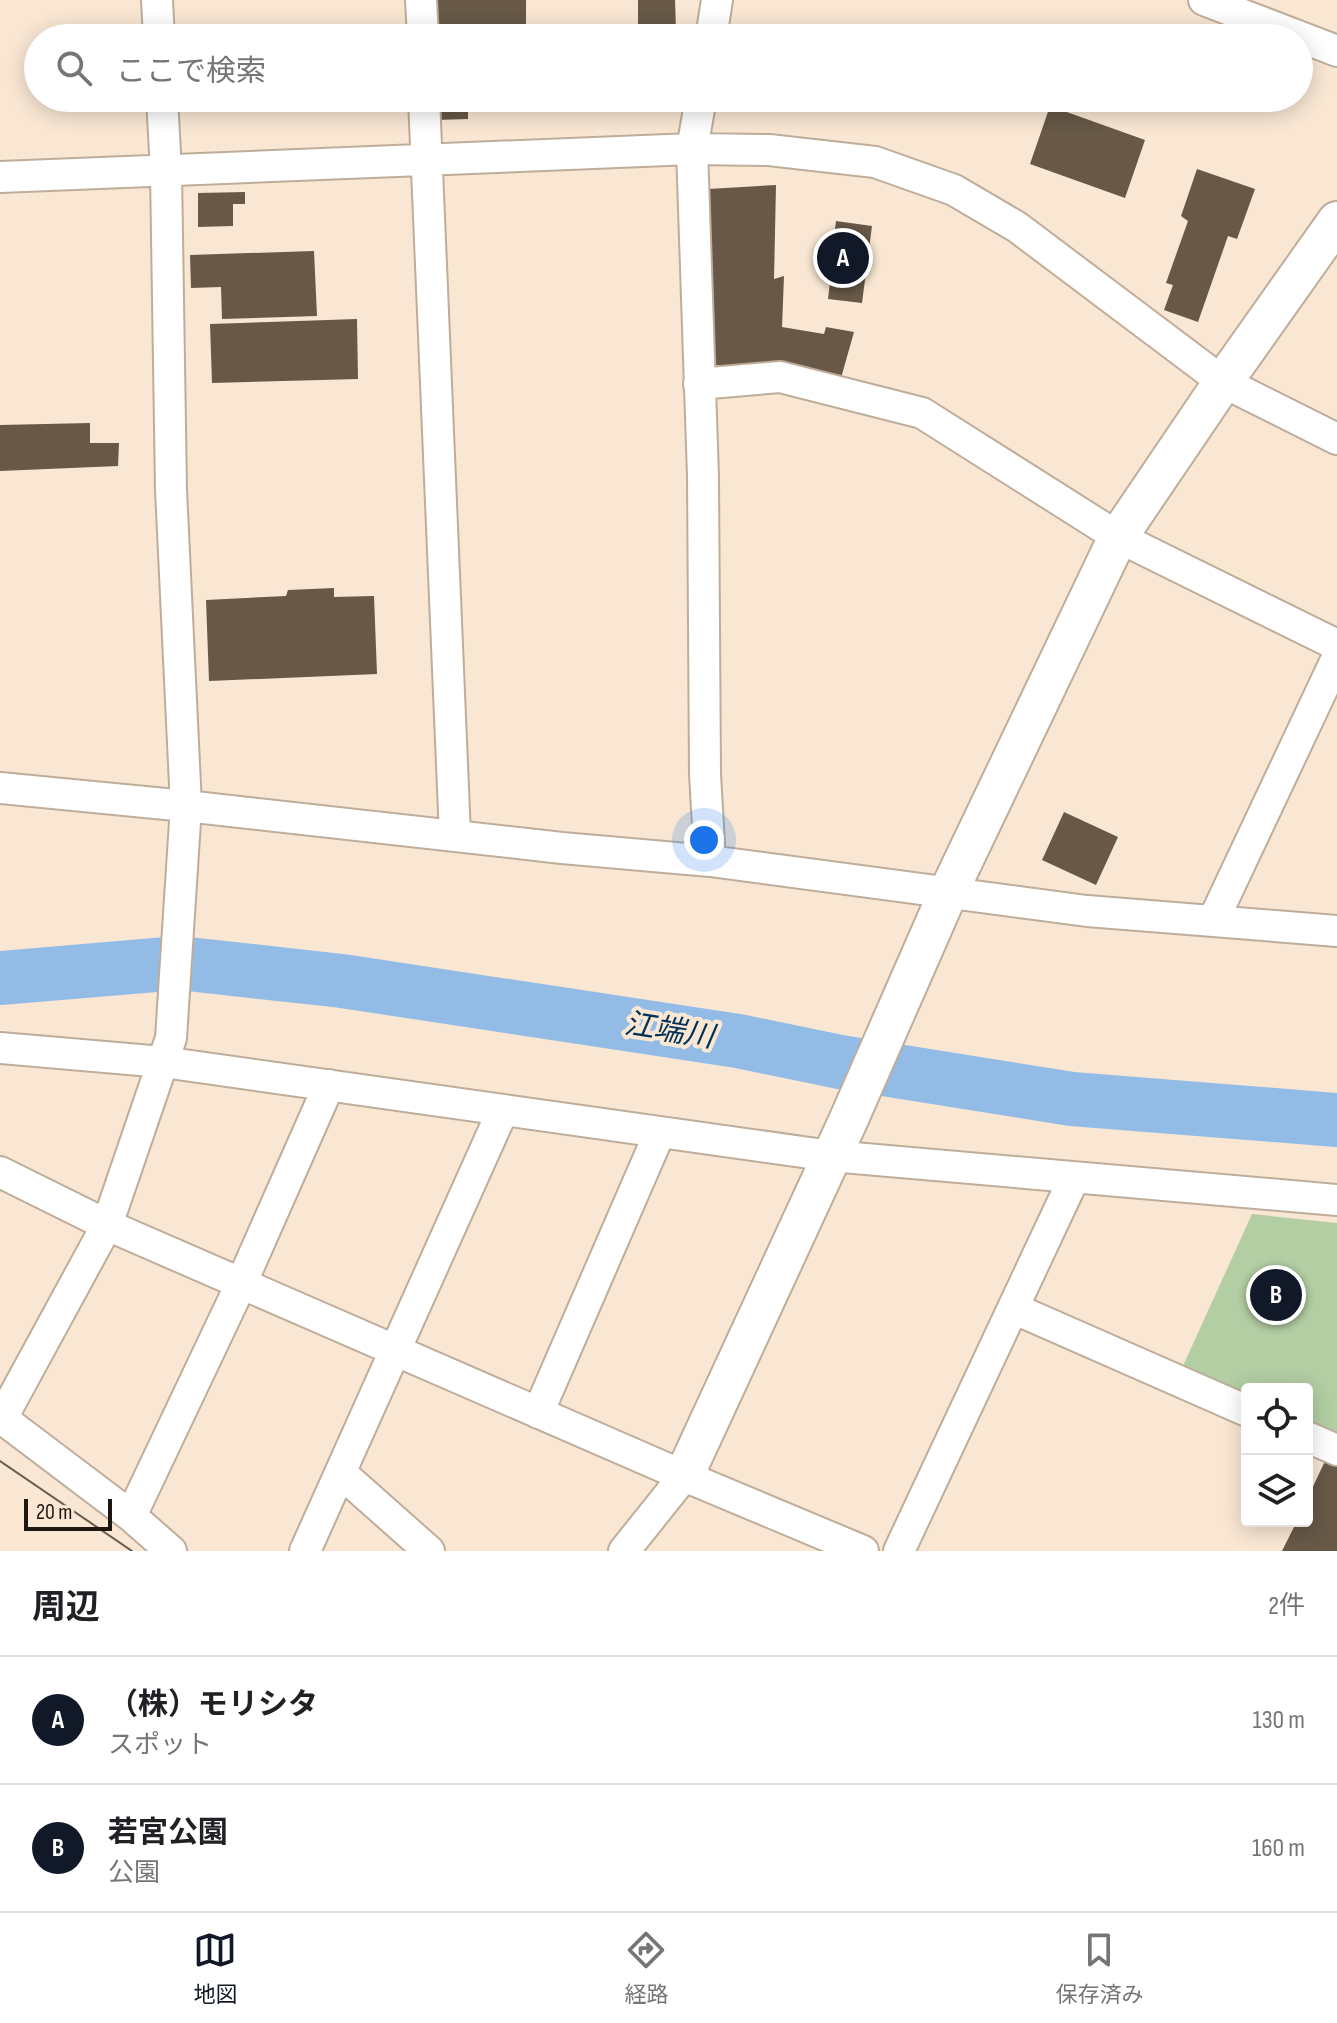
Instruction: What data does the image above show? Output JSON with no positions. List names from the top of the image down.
{
  "water": ["江端川"],
  "scale_bar": "20 m",
  "page": {
    "search": "ここで検索",
    "pins": ["A", "B"],
    "scale": "20 m",
    "heading": ["周辺", "2件"],
    "list": [
      {
        "mark": "A",
        "name": "（株）モリシタ",
        "note": "スポット",
        "value": "130 m"
      },
      {
        "mark": "B",
        "name": "若宮公園",
        "note": "公園",
        "value": "160 m"
      }
    ],
    "nav": ["地図", "経路", "保存済み"]
  }
}
